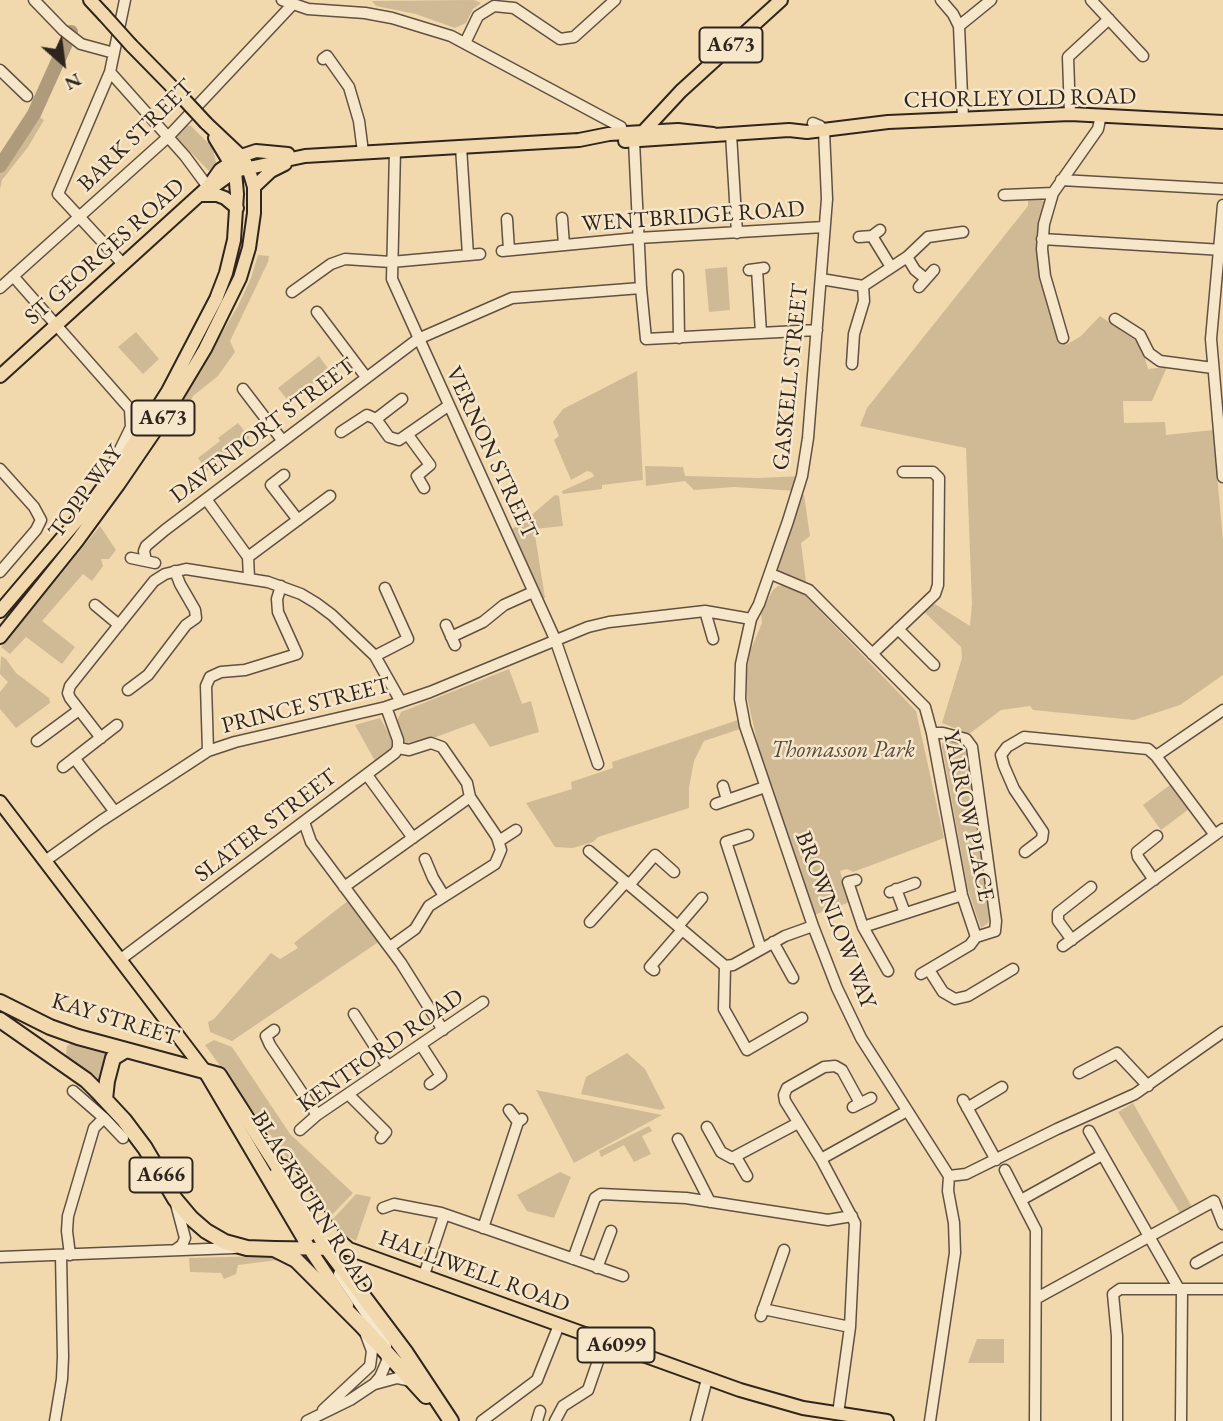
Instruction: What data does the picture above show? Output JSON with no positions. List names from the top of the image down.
{
  "streets": {
    "highway": ["KAY STREET", "A666", "BLACKBURN ROAD"],
    "main road": [
      "A673",
      "CHORLEY OLD ROAD",
      "ST GEORGES ROAD",
      "TOPP WAY",
      "HALLIWELL ROAD",
      "A6099"
    ],
    "street": [
      "BARK STREET",
      "WENTBRIDGE ROAD",
      "GASKELL STREET",
      "DAVENPORT STREET",
      "VERNON STREET",
      "PRINCE STREET",
      "YARROW PLACE",
      "SLATER STREET",
      "BROWNLOW WAY",
      "KENTFORD ROAD"
    ]
  },
  "crossings": [
    ["A673", "CHORLEY OLD ROAD"],
    ["A673", "ST GEORGES ROAD"],
    ["CHORLEY OLD ROAD", "ST GEORGES ROAD"],
    ["CHORLEY OLD ROAD", "GASKELL STREET"],
    ["WENTBRIDGE ROAD", "GASKELL STREET"],
    ["ST GEORGES ROAD", "VERNON STREET"],
    ["ST GEORGES ROAD", "TOPP WAY"],
    ["GASKELL STREET", "PRINCE STREET"],
    ["GASKELL STREET", "BROWNLOW WAY"],
    ["DAVENPORT STREET", "VERNON STREET"],
    ["VERNON STREET", "PRINCE STREET"],
    ["PRINCE STREET", "BROWNLOW WAY"],
    ["KAY STREET", "A666"],
    ["KAY STREET", "BLACKBURN ROAD"],
    ["KAY STREET", "HALLIWELL ROAD"],
    ["A666", "BLACKBURN ROAD"],
    ["BLACKBURN ROAD", "HALLIWELL ROAD"]
  ],
  "parks": ["Thomasson Park"],
  "north": "bottom right"
}
